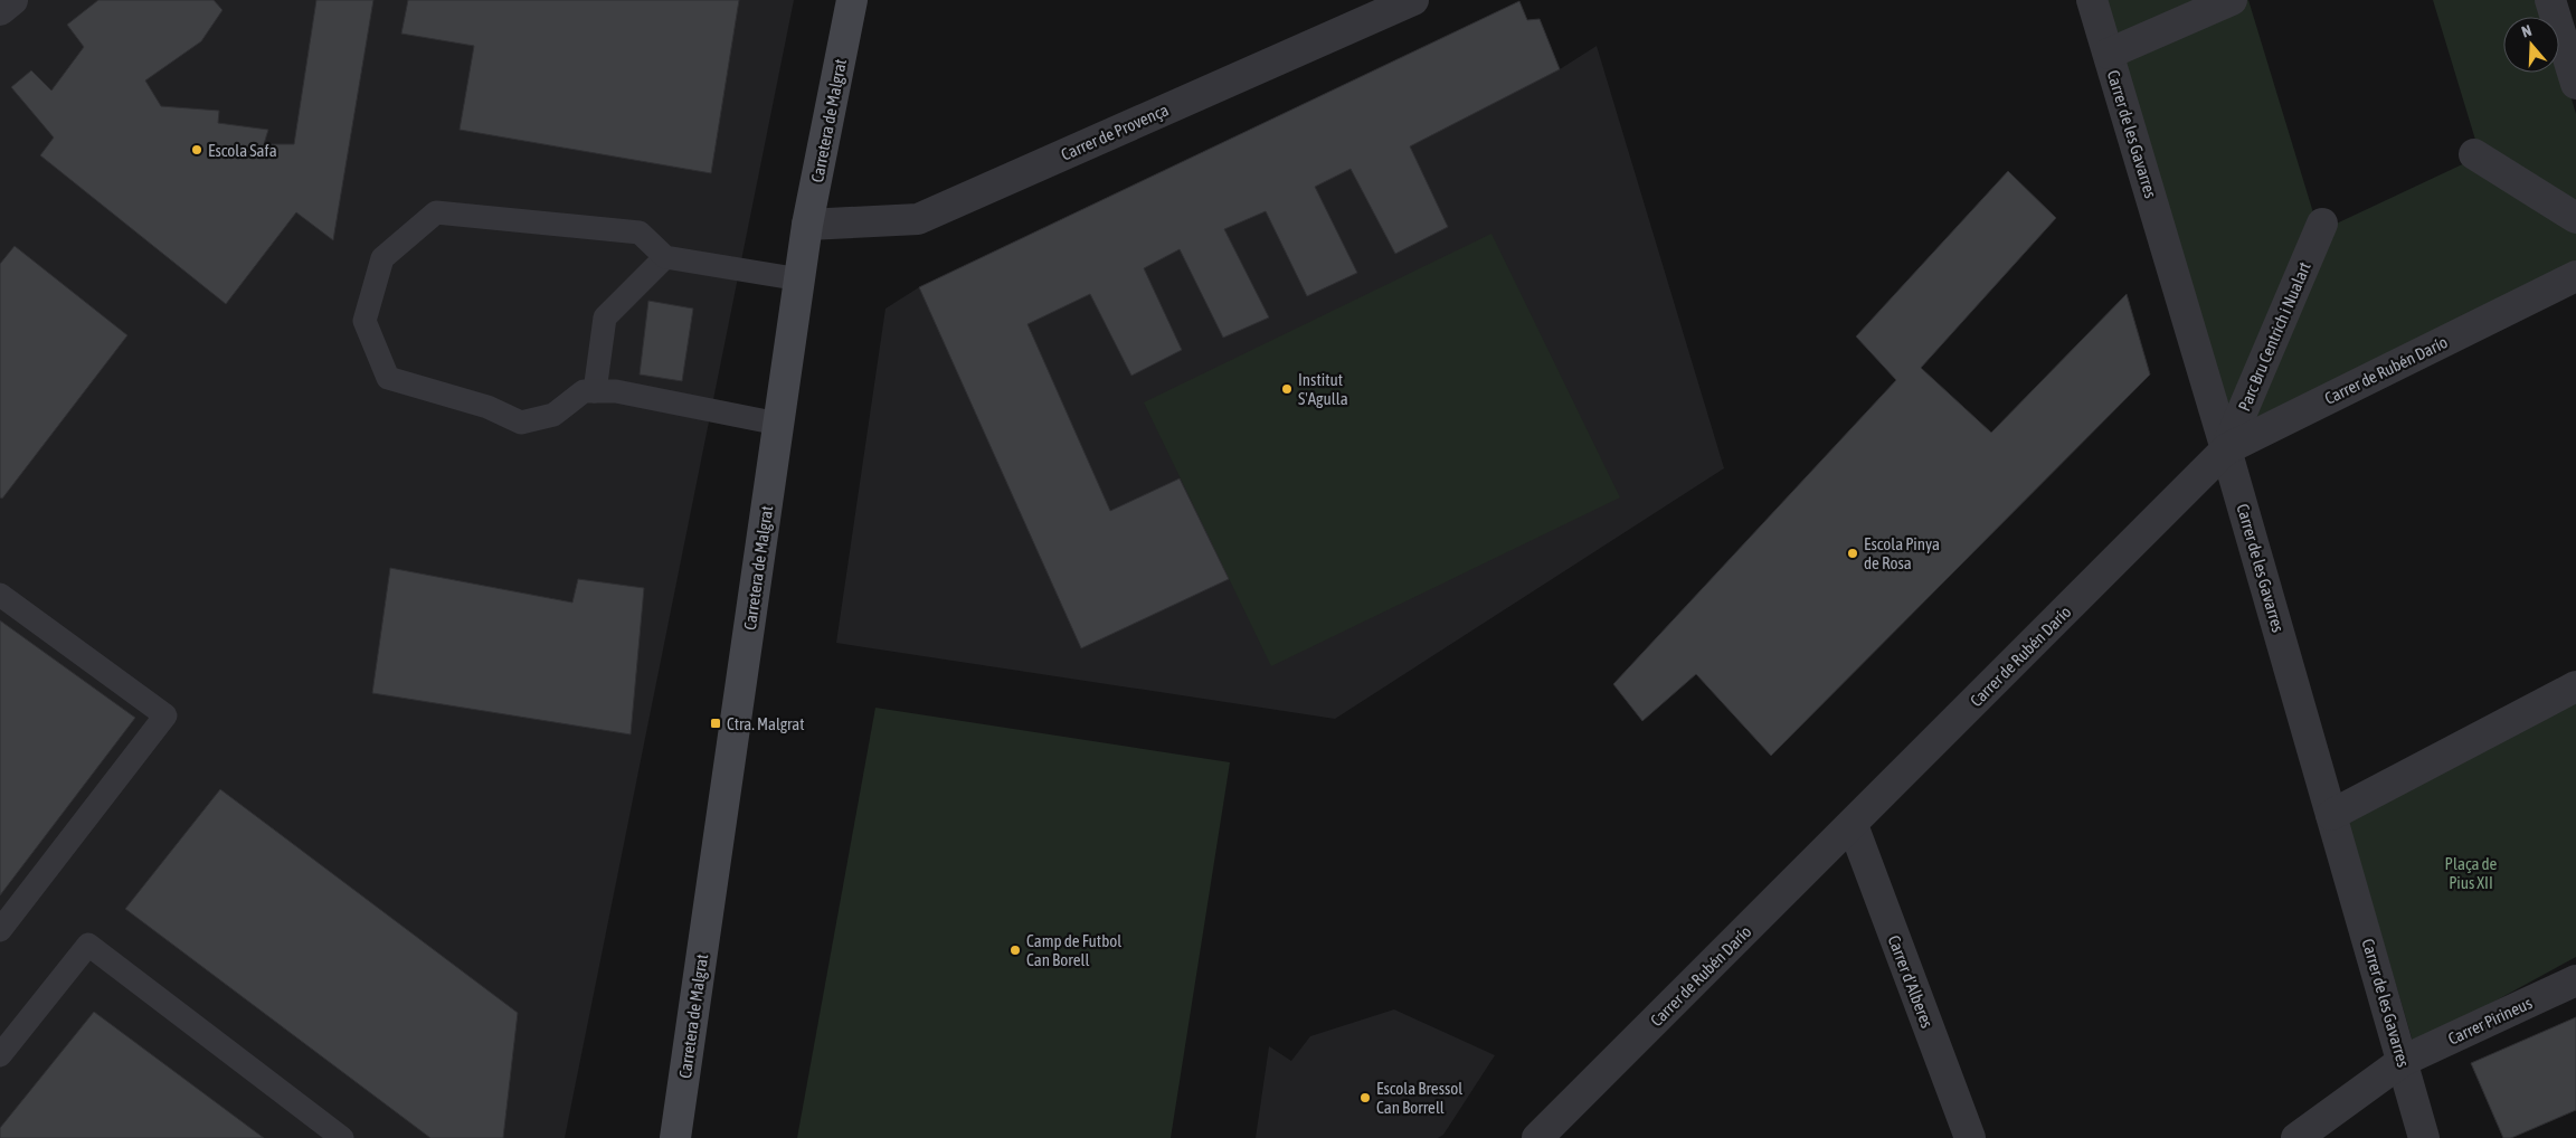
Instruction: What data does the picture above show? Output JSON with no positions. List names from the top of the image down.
{
  "streets": {
    "street": [
      "Carretera de Malgrat",
      "Carrer de Provença",
      "Carrer de les Gavarres",
      "Parc Bru Centrich i Nualart",
      "Carrer de Rubén Darío",
      "Carrer d'Alberes",
      "Carrer Pirineus"
    ]
  },
  "crossings": [
    ["Carretera de Malgrat", "Carrer de Provença"],
    ["Carrer de les Gavarres", "Parc Bru Centrich i Nualart"],
    ["Carrer de les Gavarres", "Carrer de Rubén Darío"],
    ["Carrer de les Gavarres", "Carrer Pirineus"],
    ["Parc Bru Centrich i Nualart", "Carrer de Rubén Darío"],
    ["Carrer de Rubén Darío", "Carrer d'Alberes"]
  ],
  "parks": ["Plaça de Pius XII"],
  "places": {
    "other": [
      "Escola Safa",
      "Institut S'Agulla",
      "Escola Pinya de Rosa",
      "Camp de Futbol Can Borell",
      "Escola Bressol Can Borrell"
    ],
    "transit": ["Ctra. Malgrat"]
  },
  "north": "top"
}
